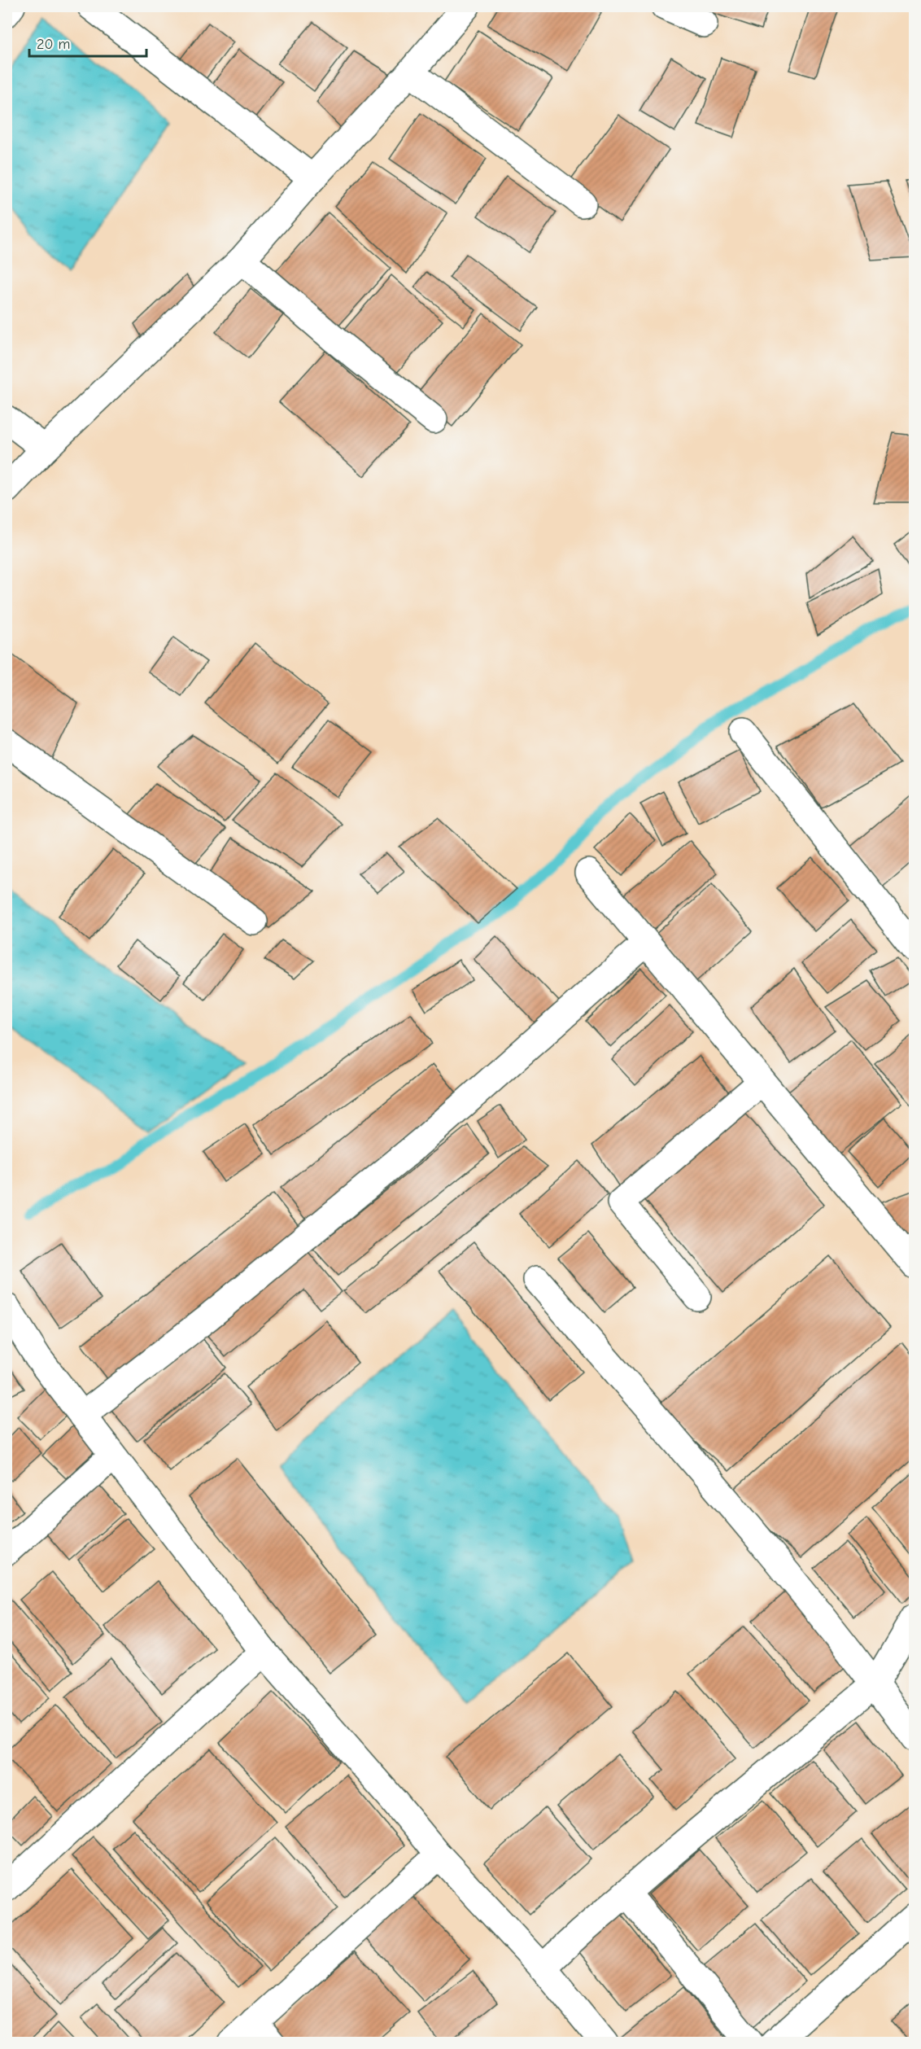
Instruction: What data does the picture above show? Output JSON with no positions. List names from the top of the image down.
{
  "scale_bar": "20 m"
}
